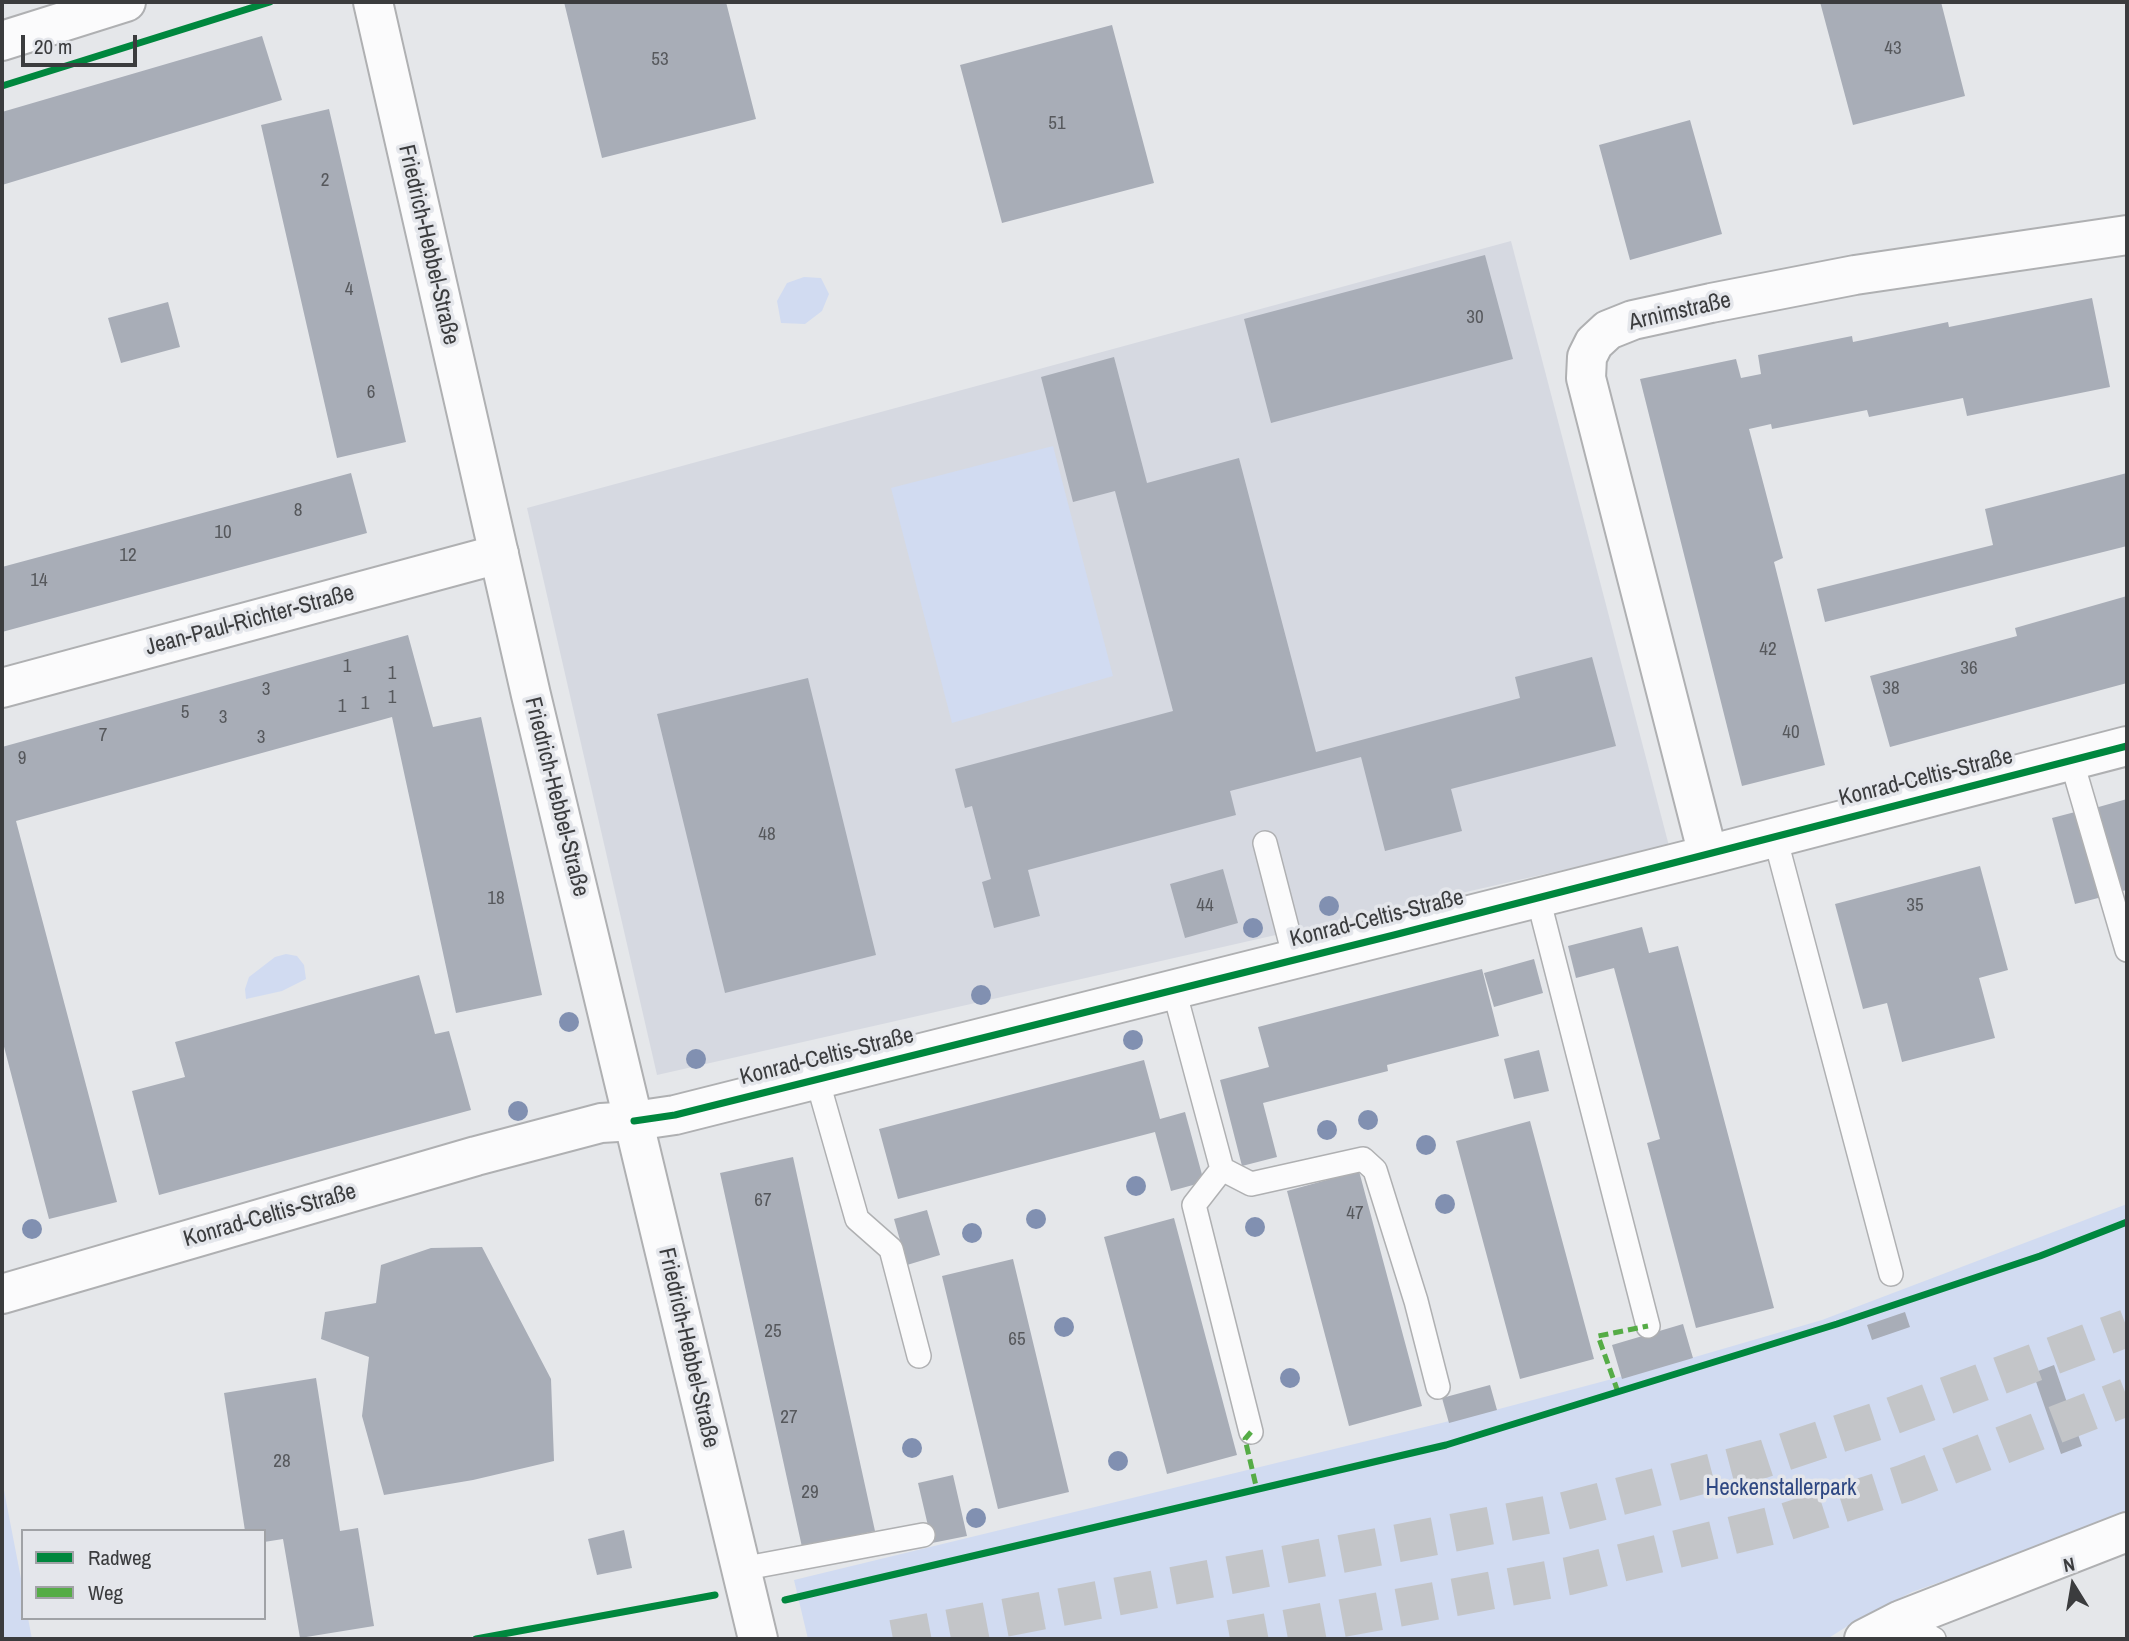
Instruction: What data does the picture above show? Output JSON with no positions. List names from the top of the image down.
{
  "streets": {
    "street": [
      "Friedrich-Hebbel-Straße",
      "Arnimstraße",
      "Jean-Paul-Richter-Straße",
      "Konrad-Celtis-Straße"
    ]
  },
  "crossings": [
    ["Friedrich-Hebbel-Straße", "Jean-Paul-Richter-Straße"],
    ["Friedrich-Hebbel-Straße", "Konrad-Celtis-Straße"],
    ["Arnimstraße", "Konrad-Celtis-Straße"]
  ],
  "parks": ["Heckenstallerpark"],
  "house_numbers": [
    "43",
    "53",
    "51",
    "2",
    "4",
    "30",
    "6",
    "8",
    "10",
    "12",
    "14",
    "42",
    "1",
    "36",
    "1",
    "38",
    "3",
    "1",
    "1",
    "1",
    "5",
    "3",
    "40",
    "7",
    "3",
    "9",
    "48",
    "18",
    "44",
    "35",
    "67",
    "47",
    "25",
    "65",
    "27",
    "28",
    "29"
  ],
  "legend": ["Radweg", "Weg"],
  "scale_bar": "20 m",
  "north": "top"
}
